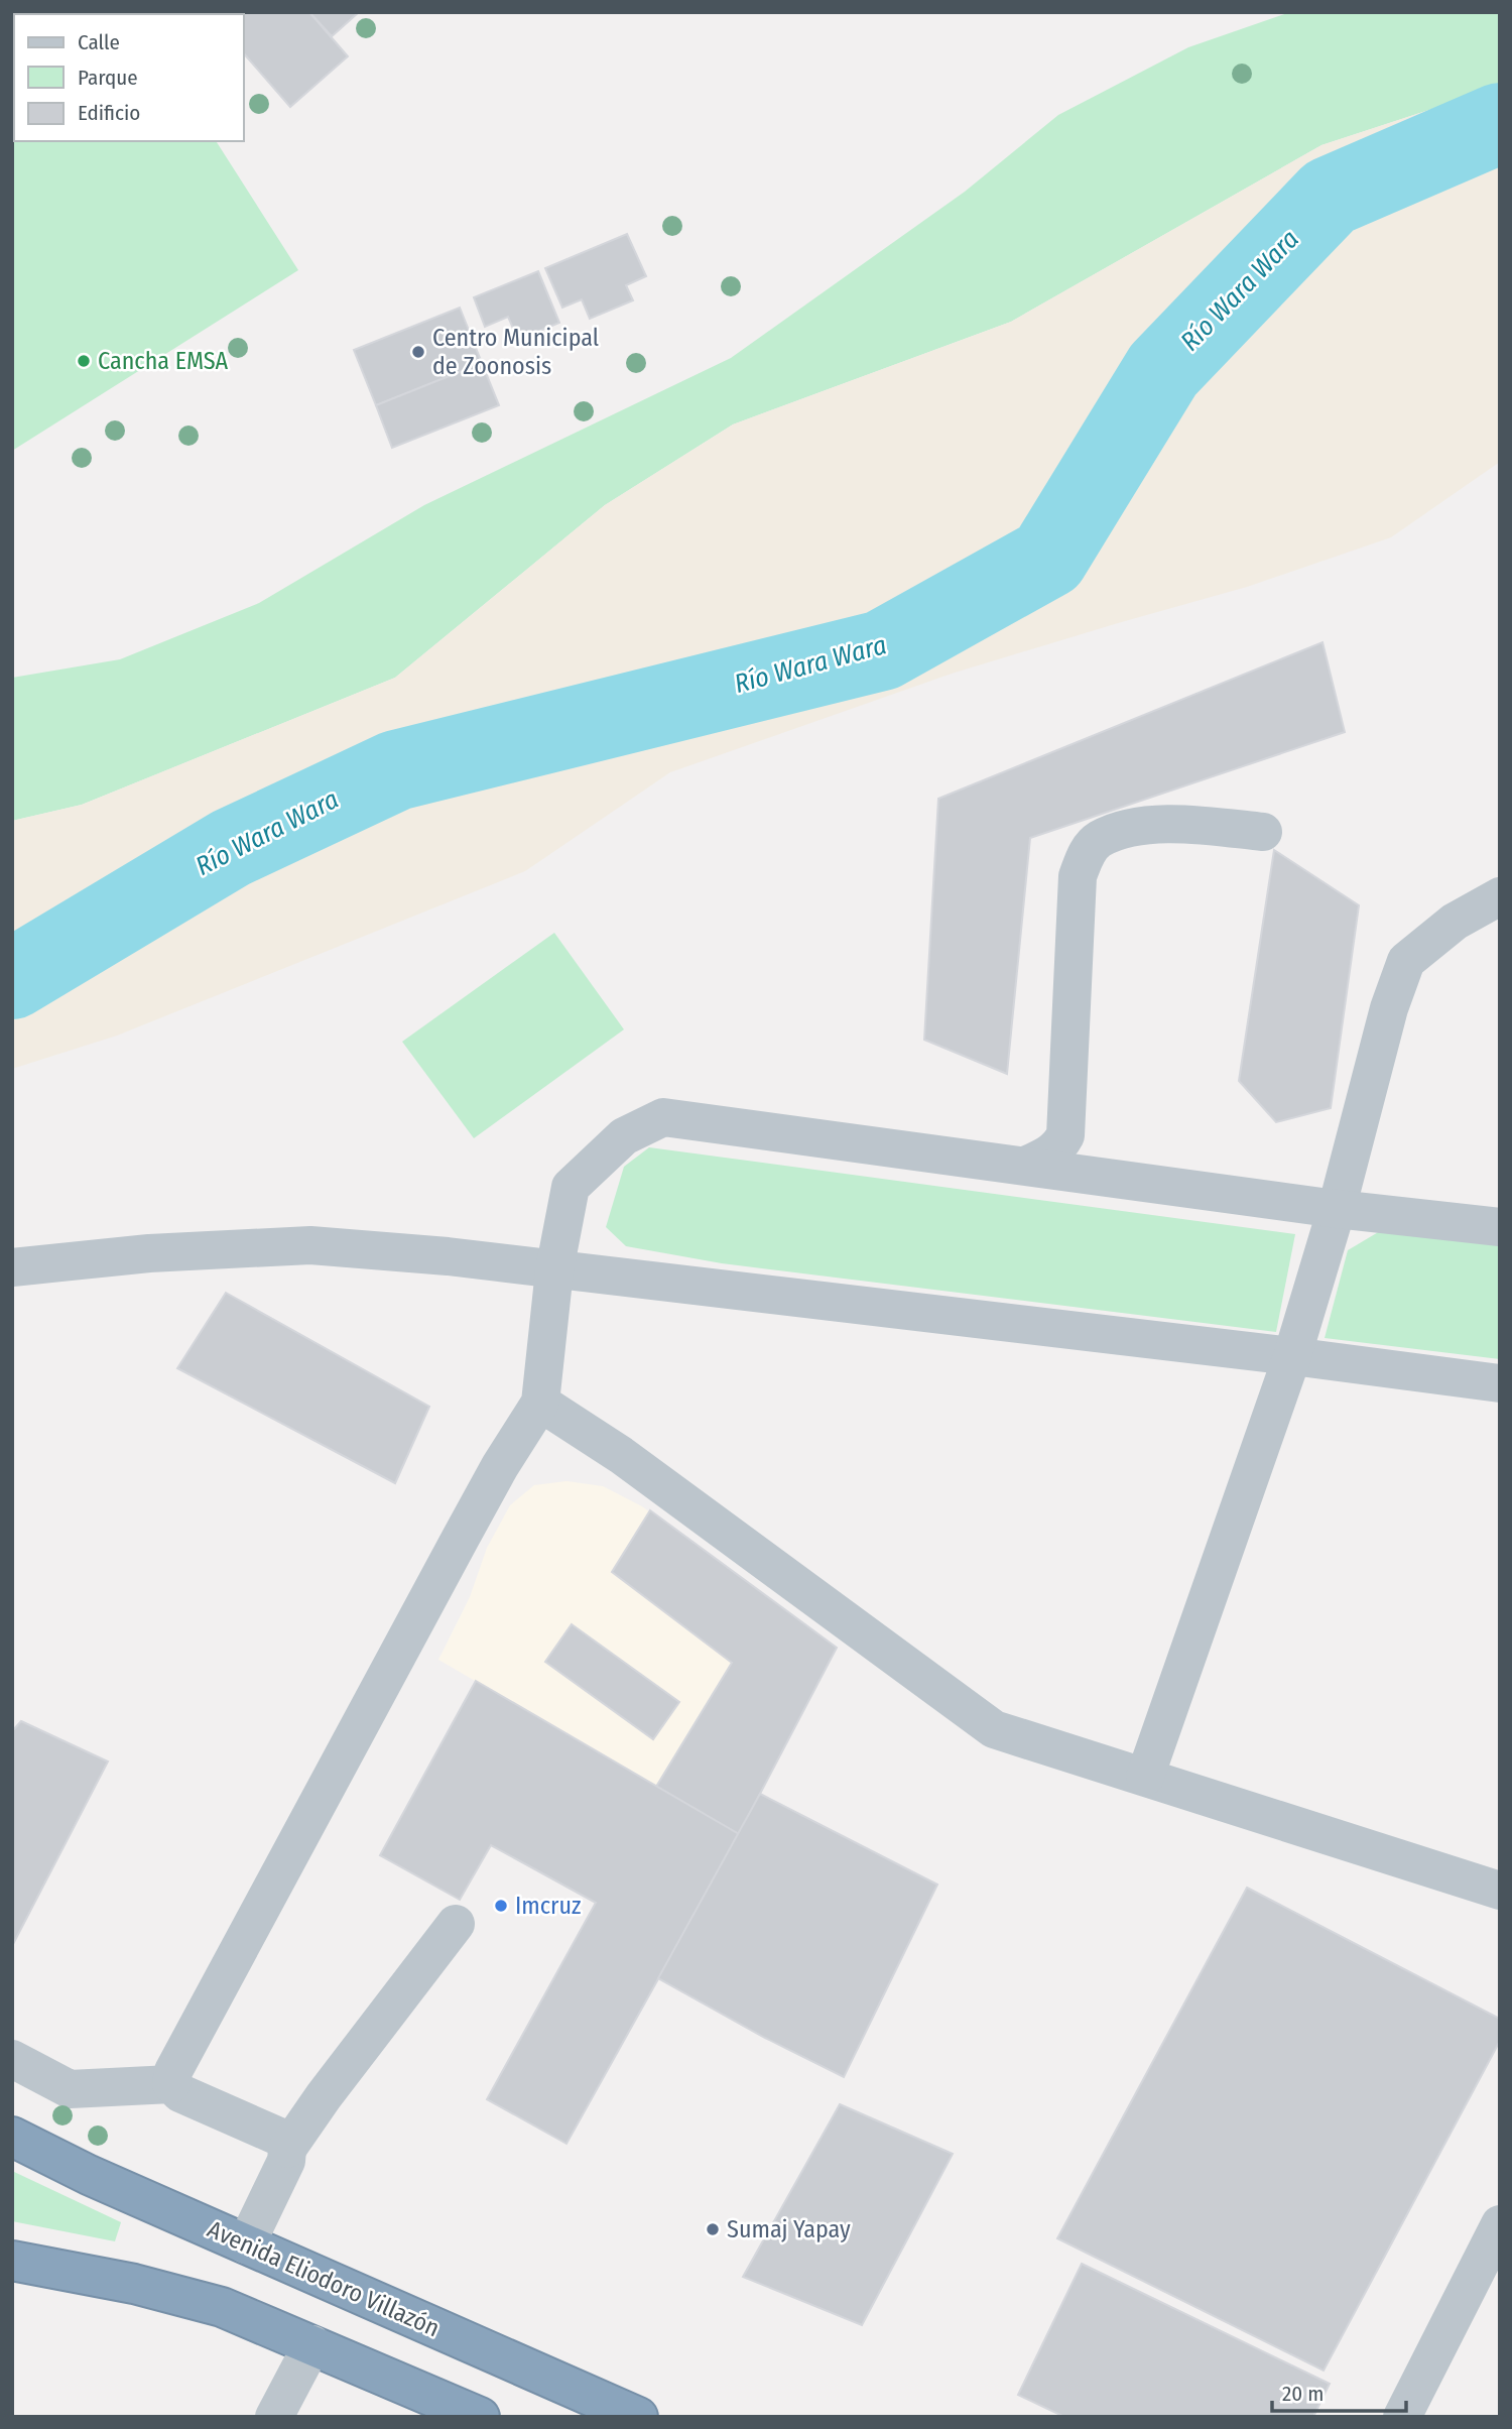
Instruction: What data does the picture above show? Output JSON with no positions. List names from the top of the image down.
{
  "streets": {
    "highway": ["Avenida Eliodoro Villazón"]
  },
  "water": ["Río Wara Wara"],
  "places": [
    "Centro Municipal de Zoonosis",
    "Cancha EMSA",
    "Imcruz",
    "Sumaj Yapay"
  ],
  "legend": ["Calle", "Parque", "Edificio"],
  "scale_bar": "20 m"
}
